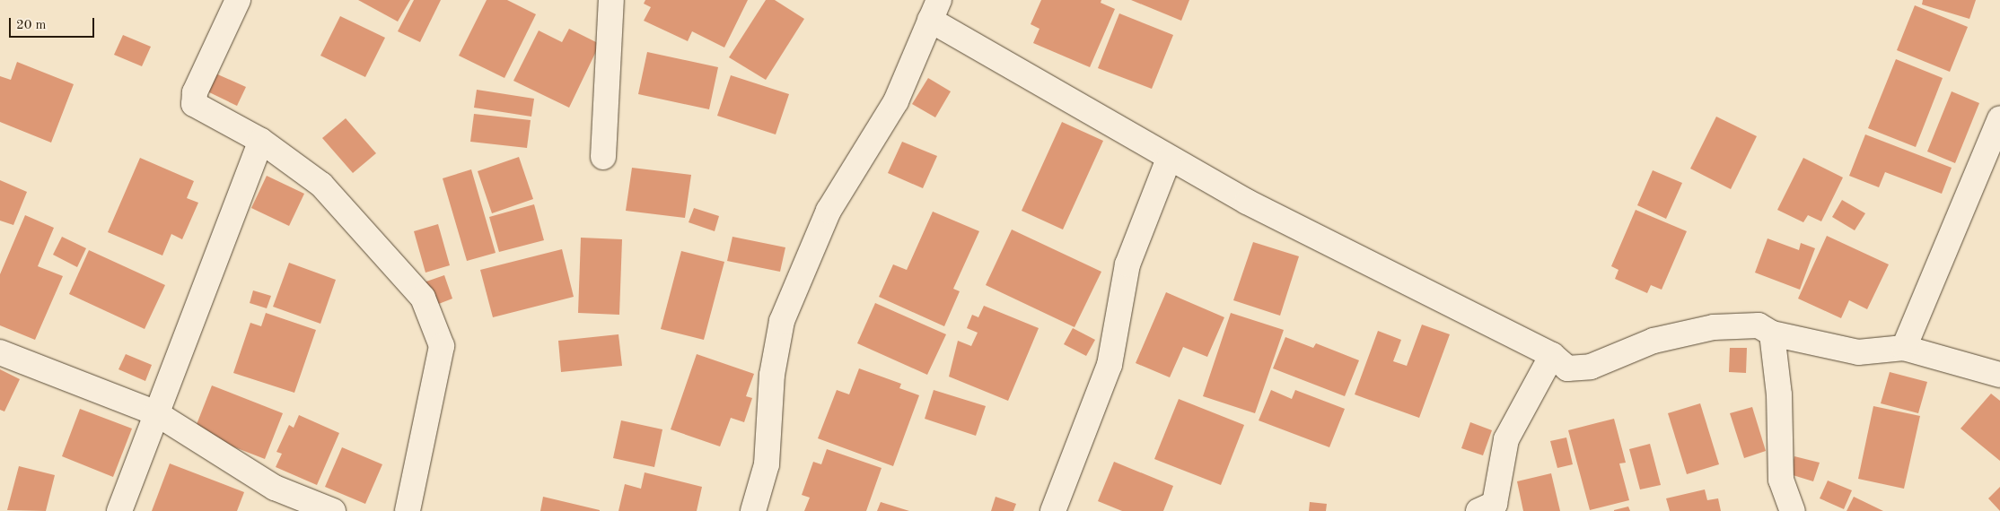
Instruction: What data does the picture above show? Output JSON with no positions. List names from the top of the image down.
{
  "scale_bar": "20 m"
}
